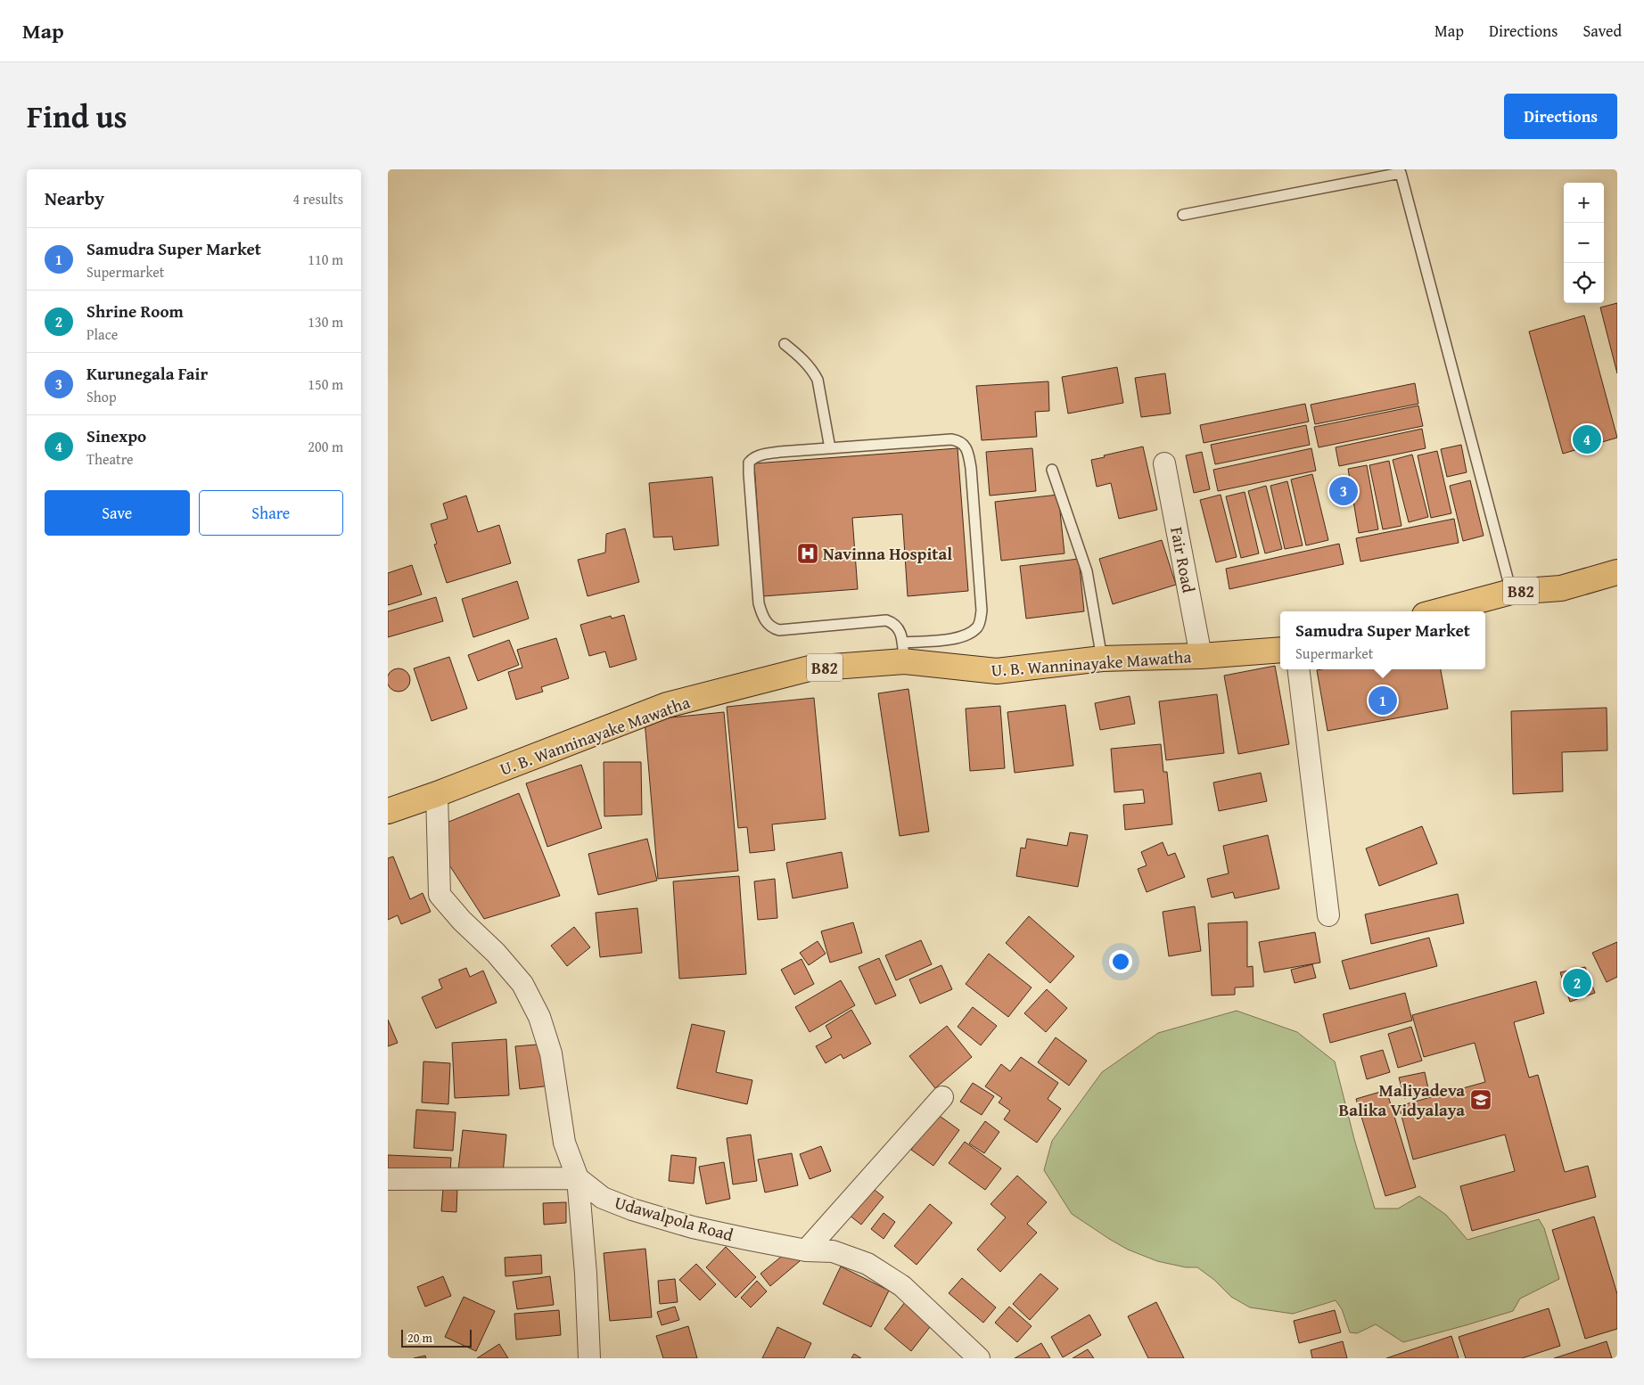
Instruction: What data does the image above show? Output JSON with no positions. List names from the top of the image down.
{
  "streets": {
    "main road": ["B82", "U. B. Wanninayake Mawatha"],
    "street": ["Fair Road", "Udawalpola Road"]
  },
  "crossings": [
    ["Fair Road", "U. B. Wanninayake Mawatha"]
  ],
  "places": {
    "hospital": ["Navinna Hospital"],
    "school or university": ["Maliyadeva Balika Vidyalaya"]
  },
  "scale_bar": "20 m",
  "page": {
    "header": "Map",
    "nav": ["Map", "Directions", "Saved"],
    "title": "Find us",
    "buttons": [
      "Directions",
      ["Save", "Share"]
    ],
    "heading": ["Nearby", "4 results"],
    "map_buttons": ["+", "−"],
    "list": [
      {
        "mark": "1",
        "name": "Samudra Super Market",
        "note": "Supermarket",
        "value": "110 m"
      },
      {
        "mark": "2",
        "name": "Shrine Room",
        "note": "Place",
        "value": "130 m"
      },
      {
        "mark": "3",
        "name": "Kurunegala Fair",
        "note": "Shop",
        "value": "150 m"
      },
      {
        "mark": "4",
        "name": "Sinexpo",
        "note": "Theatre",
        "value": "200 m"
      }
    ],
    "pins": [
      "4",
      "3",
      "1",
      "2"
    ],
    "popup": ["Samudra Super Market", "Supermarket"],
    "scale": "20 m"
  }
}
